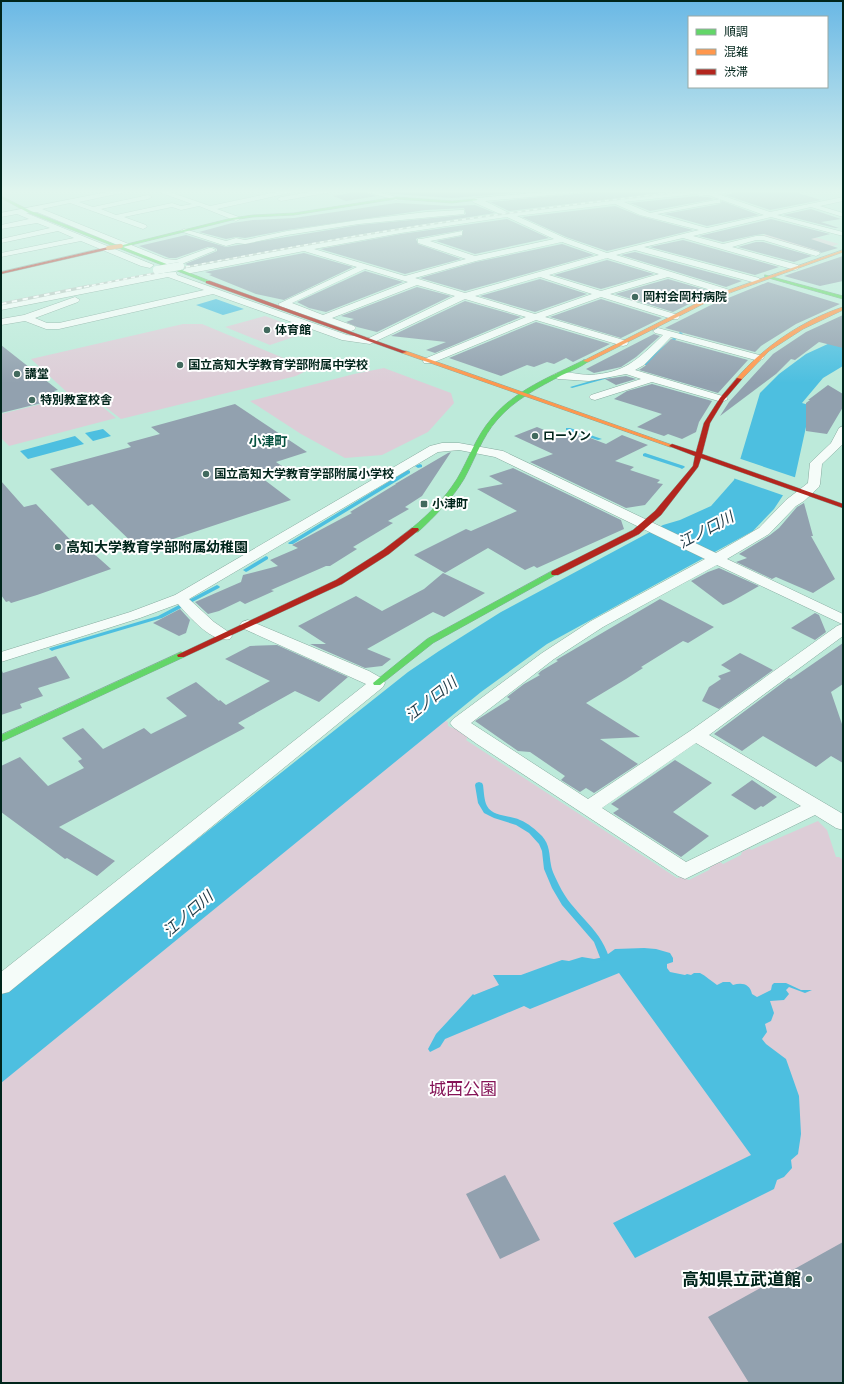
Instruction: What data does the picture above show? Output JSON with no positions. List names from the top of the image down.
{
  "districts": ["小津町"],
  "water": ["江ノ口川"],
  "parks": ["城西公園"],
  "places": {
    "other": [
      "岡村会岡村病院",
      "体育館",
      "国立高知大学教育学部附属中学校",
      "講堂",
      "特別教室校舎",
      "ローソン",
      "国立高知大学教育学部附属小学校",
      "高知大学教育学部附属幼稚園",
      "高知県立武道館"
    ],
    "transit": ["小津町"]
  },
  "legend": ["順調", "混雑", "渋滞"]
}
